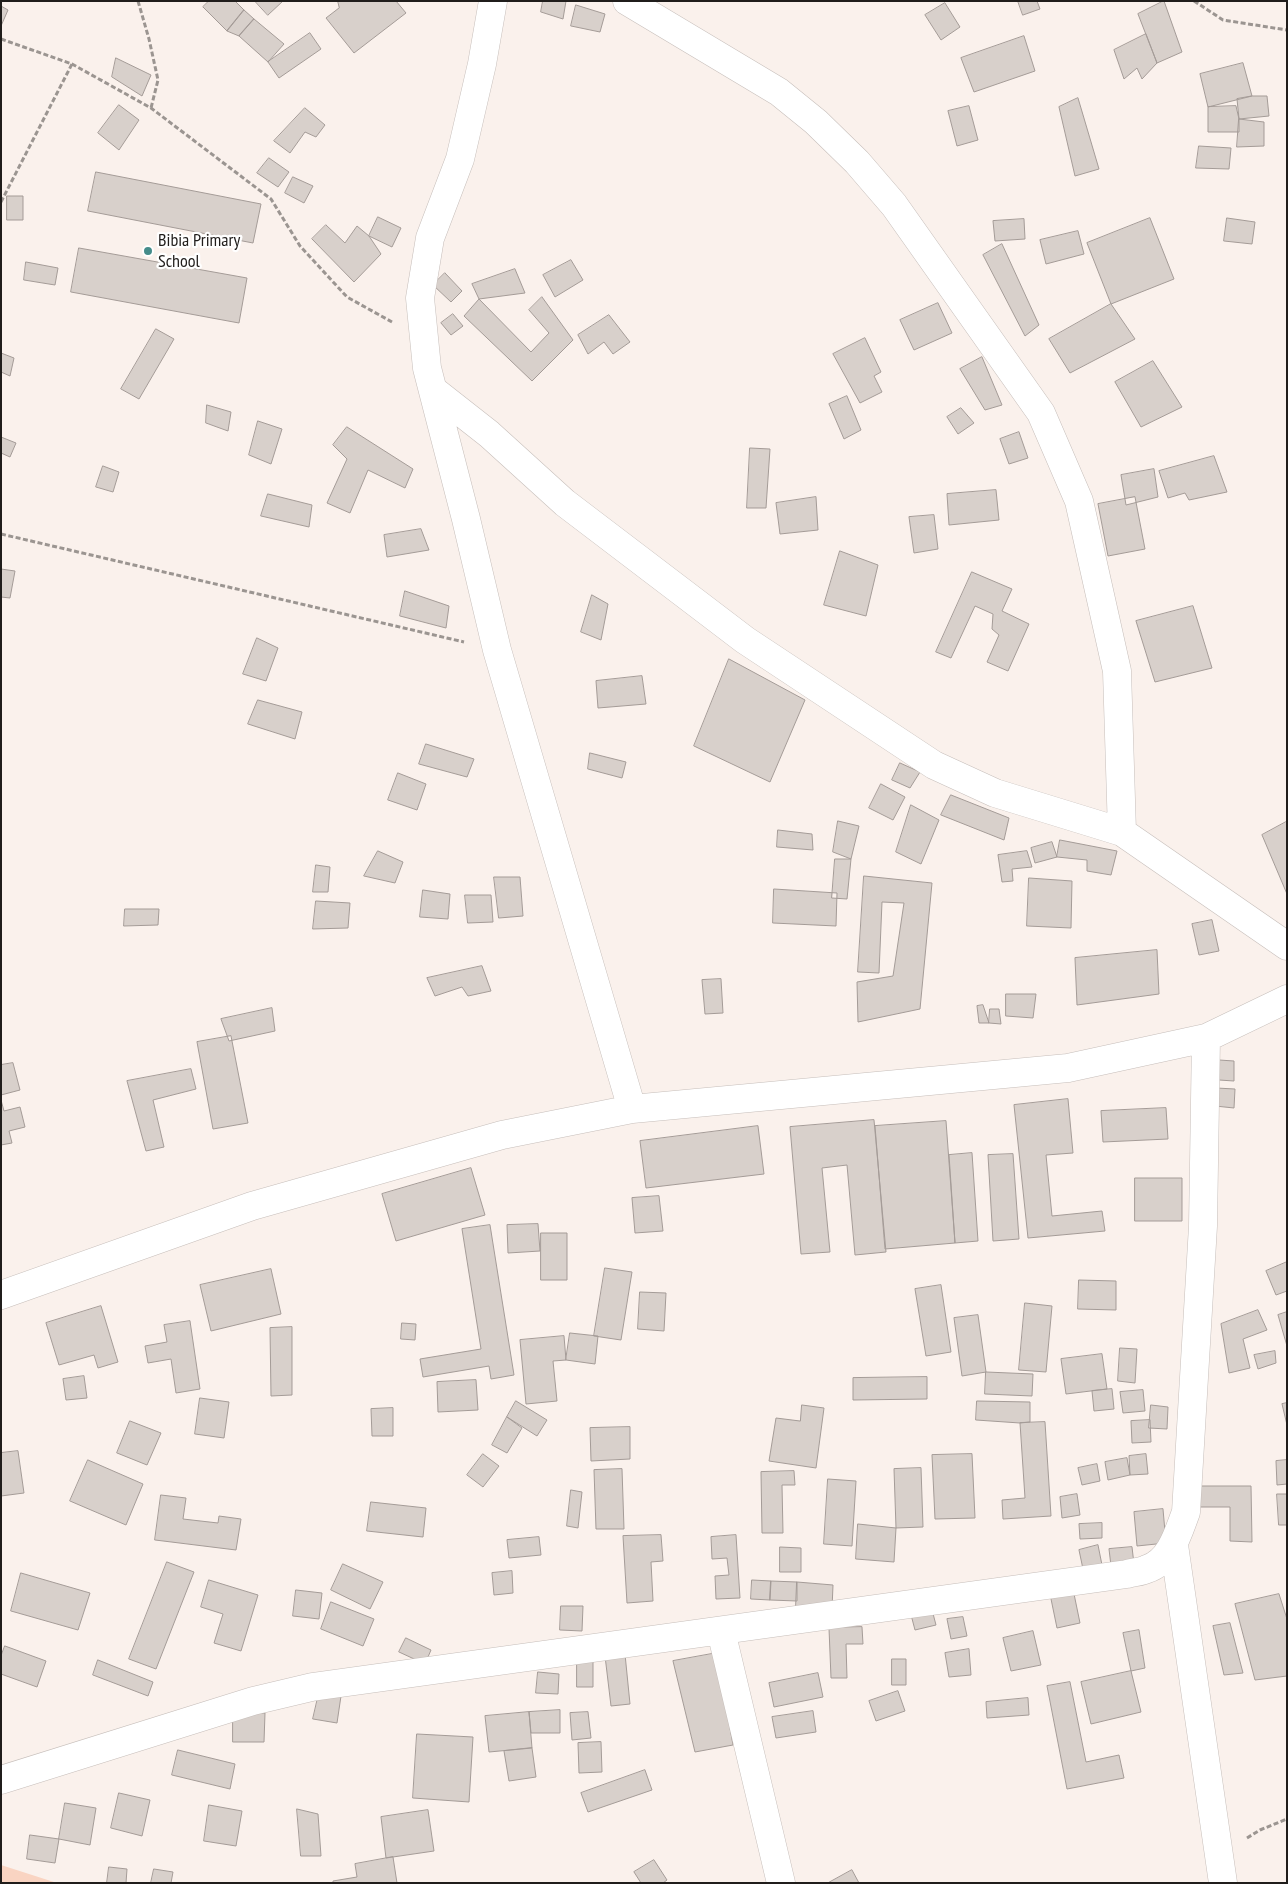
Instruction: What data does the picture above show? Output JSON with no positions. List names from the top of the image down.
{
  "places": ["Bibia Primary School"]
}
